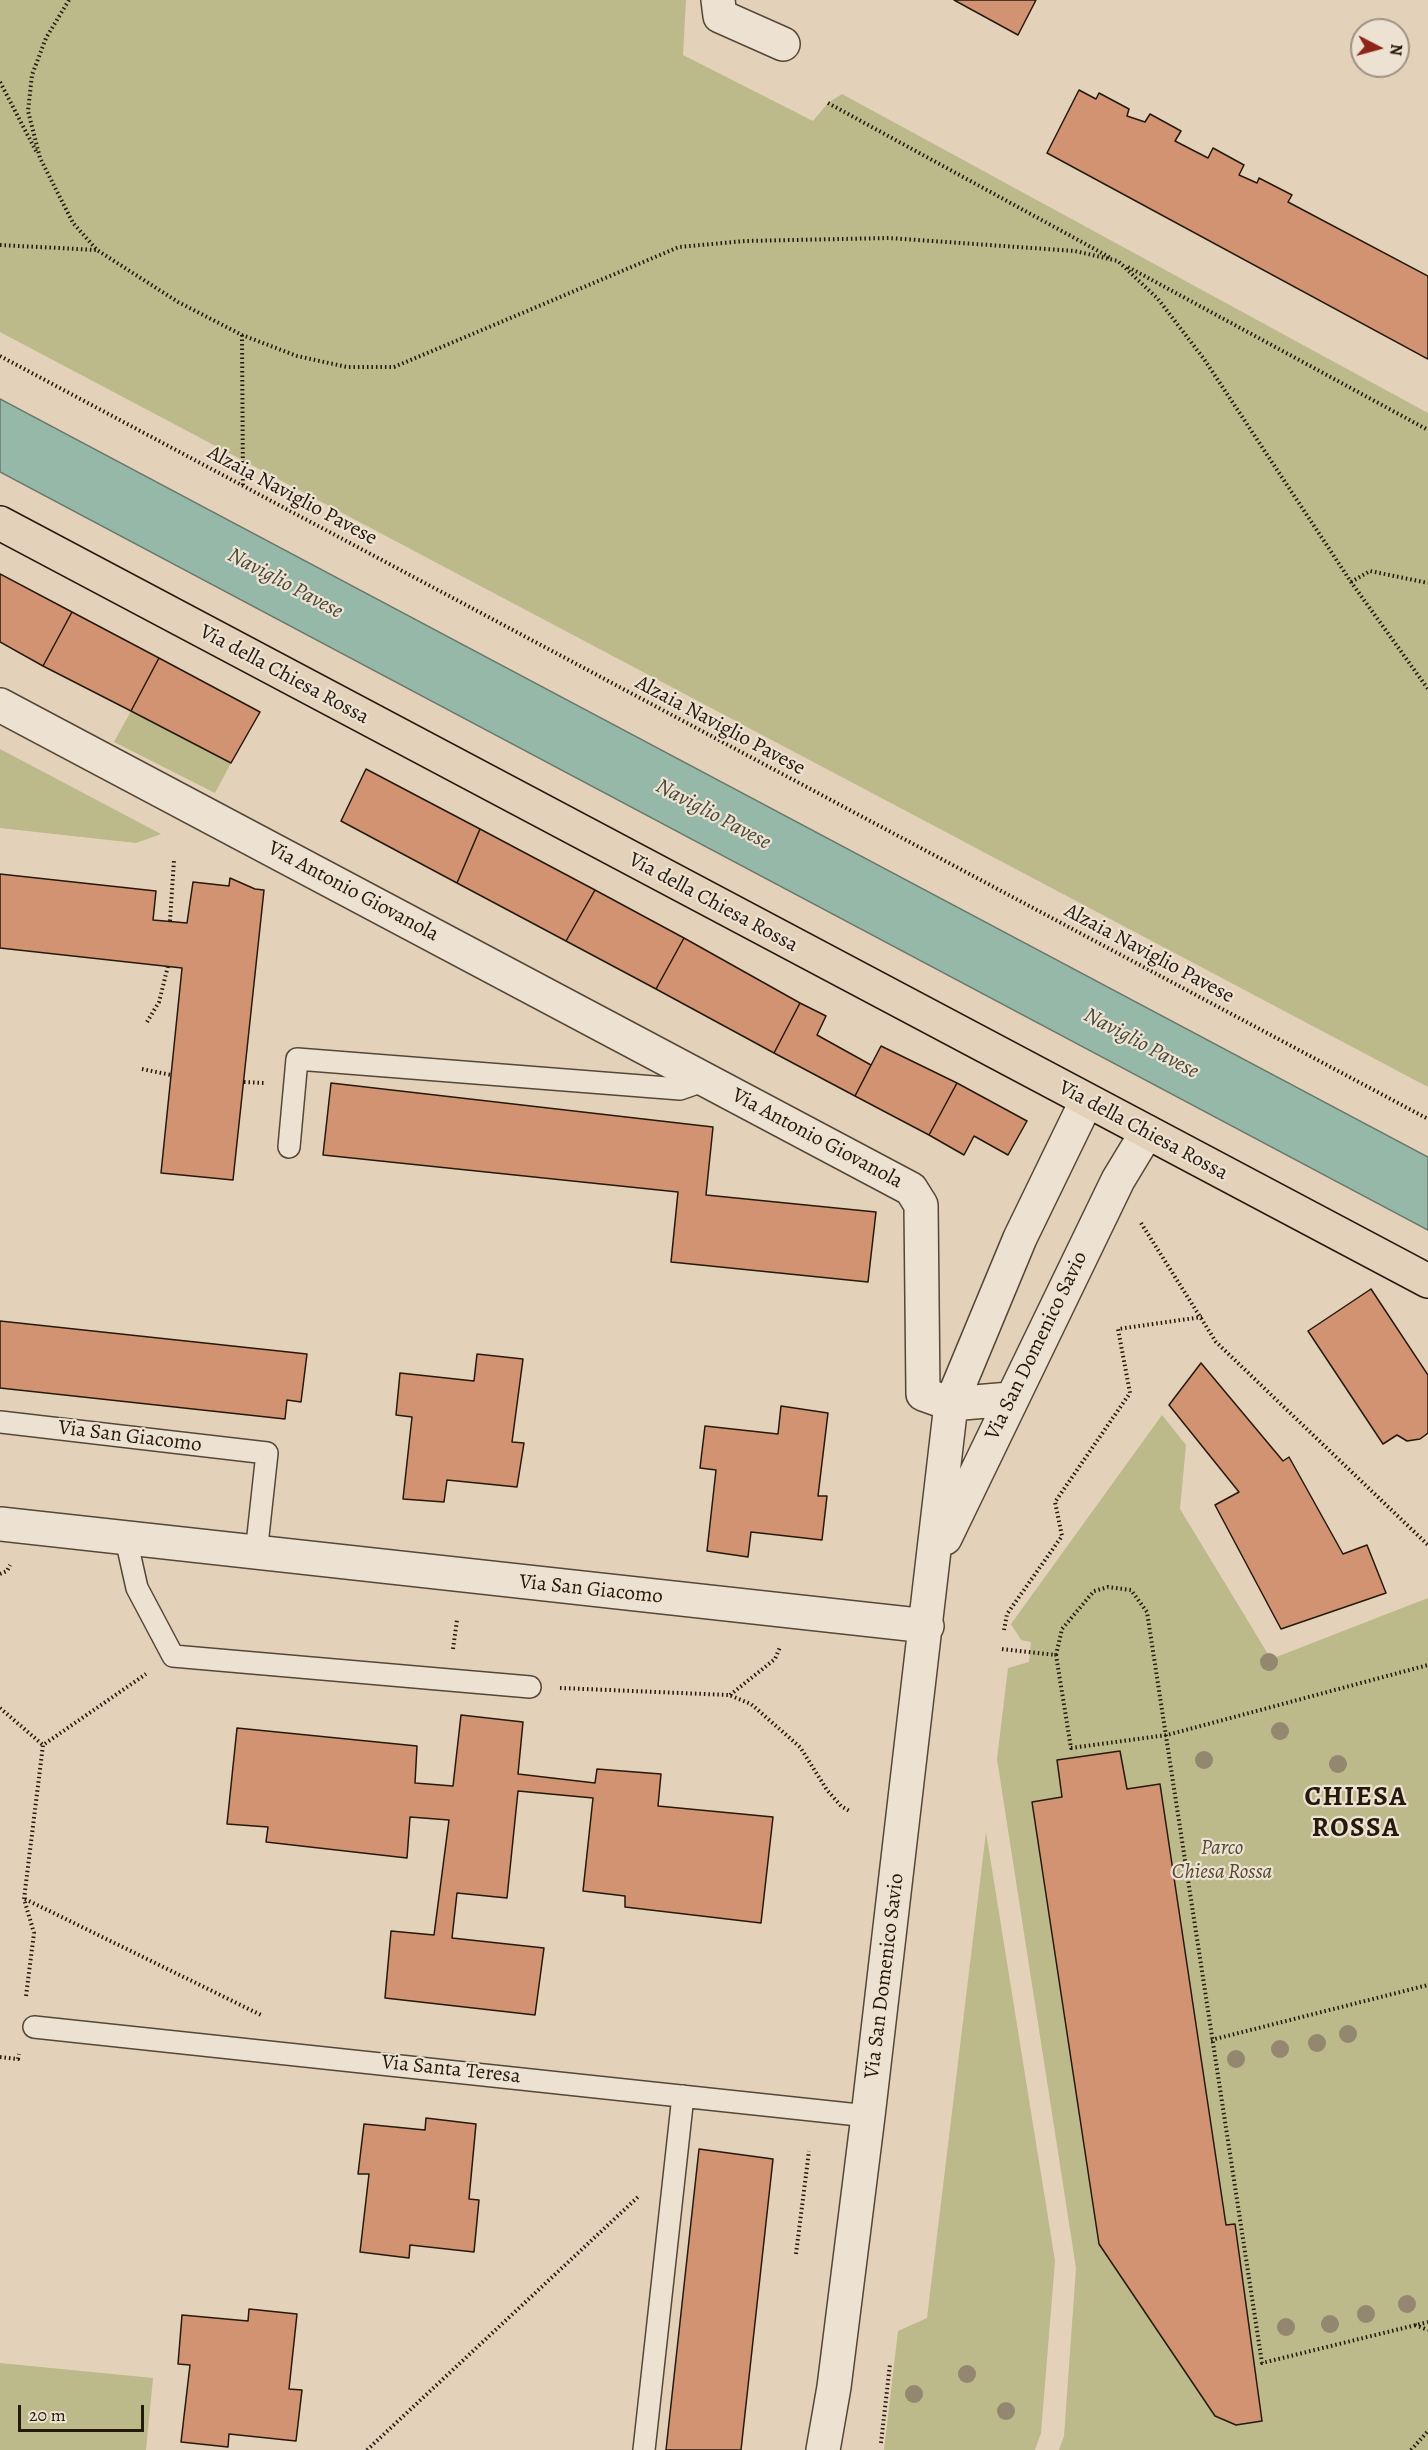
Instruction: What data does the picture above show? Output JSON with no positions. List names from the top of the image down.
{
  "streets": {
    "main road": ["Via della Chiesa Rossa"],
    "street": ["Via Antonio Giovanola", "Via San Domenico Savio", "Via San Giacomo"],
    "lane": ["Via Santa Teresa"],
    "path": ["Alzaia Naviglio Pavese"]
  },
  "crossings": [
    ["Via della Chiesa Rossa", "Via San Domenico Savio"],
    ["Via Antonio Giovanola", "Via San Domenico Savio"],
    ["Via San Domenico Savio", "Via San Giacomo"],
    ["Via San Domenico Savio", "Via Santa Teresa"]
  ],
  "districts": ["CHIESA ROSSA"],
  "water": ["Naviglio Pavese"],
  "parks": ["Parco Chiesa Rossa"],
  "scale_bar": "20 m",
  "north": "right"
}
